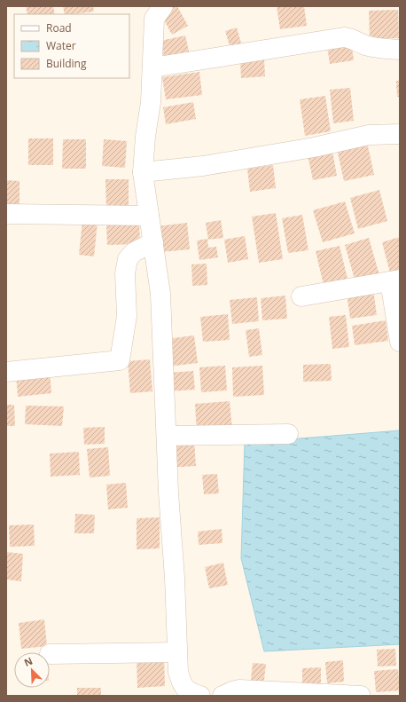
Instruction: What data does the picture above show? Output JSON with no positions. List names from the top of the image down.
{
  "legend": ["Road", "Water", "Building"],
  "north": "top left"
}
